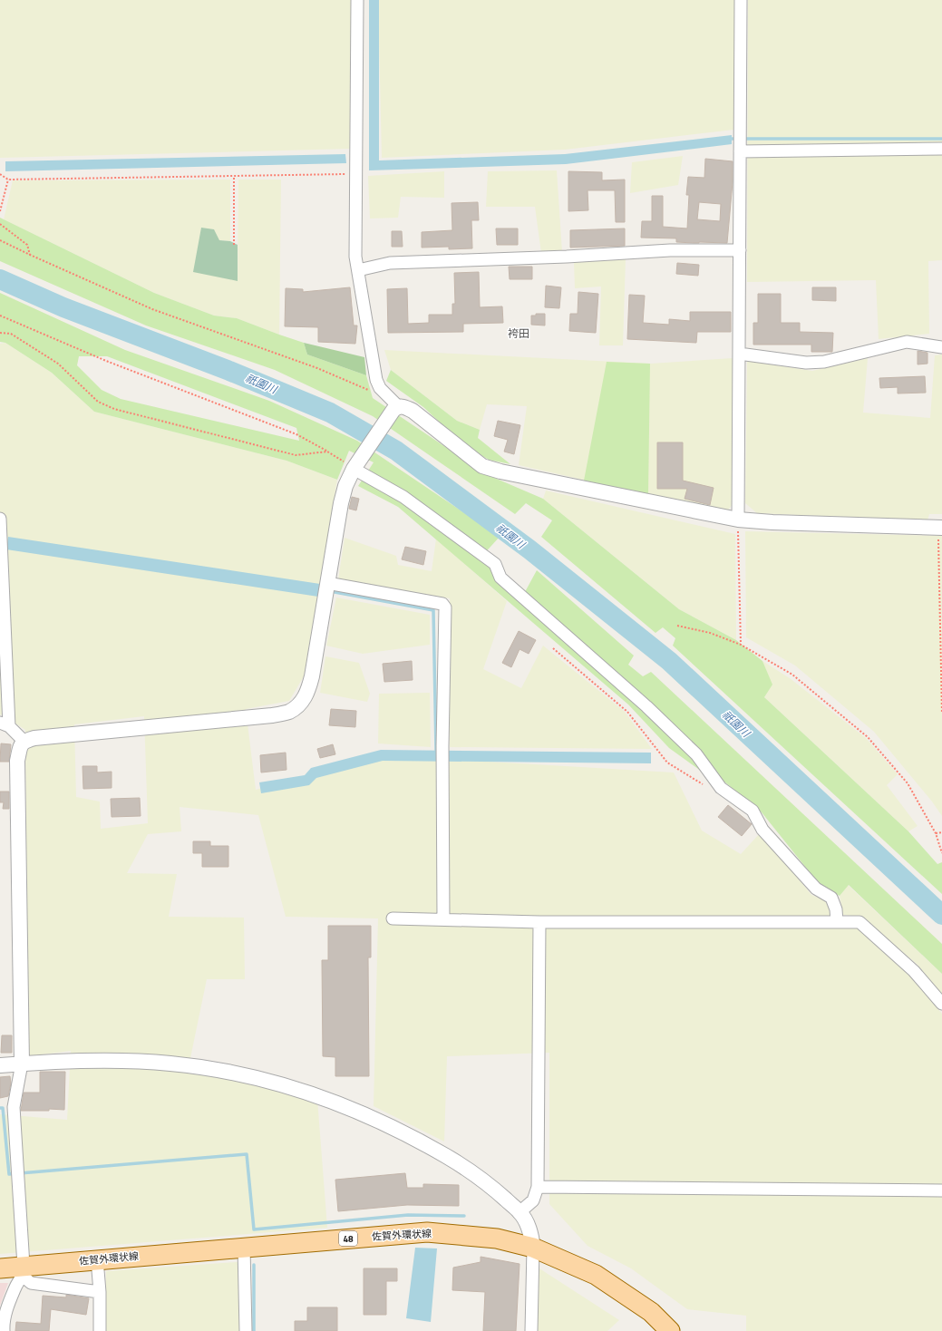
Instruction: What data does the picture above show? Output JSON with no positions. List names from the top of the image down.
{
  "streets": {
    "main road": ["佐賀外環状線", "48"]
  },
  "districts": ["袴田"],
  "water": ["祇園川"]
}
